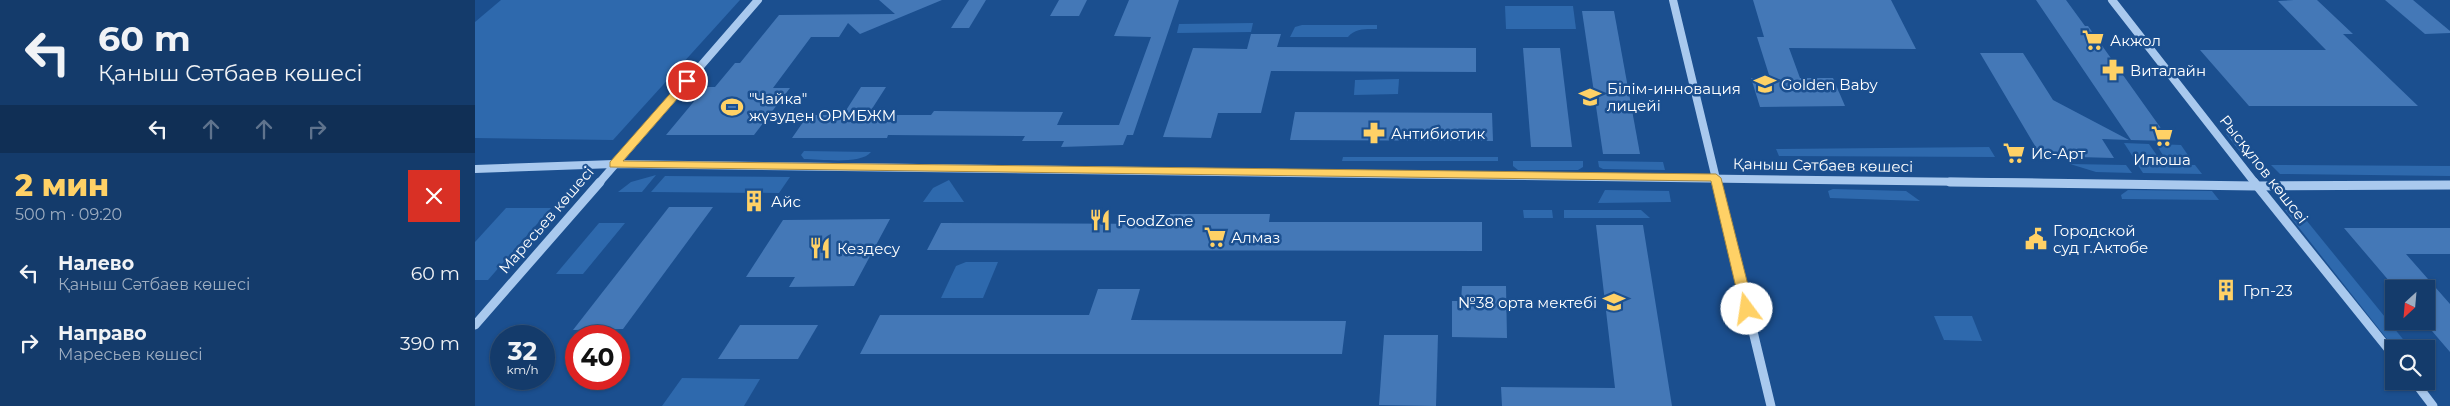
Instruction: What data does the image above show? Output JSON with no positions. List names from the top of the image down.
{
  "streets": {
    "street": ["Қаныш Сәтбаев көшесі", "Рысқұлов көшсеі", "Маресьев көшесі"]
  },
  "crossings": [
    ["Қаныш Сәтбаев көшесі", "Рысқұлов көшсеі"],
    ["Қаныш Сәтбаев көшесі", "Маресьев көшесі"]
  ],
  "places": {
    "supermarket": [
      "Акжол",
      "Илюша",
      "Ис-Арт",
      "Алмаз"
    ],
    "pharmacy": ["Виталайн", "Антибиотик"],
    "school or university": ["Golden Baby", "Білім-инновация лицейі", "№38 орта мектебі"],
    "sports": ["\"Чайка\" жүзуден ОРМБЖМ"],
    "building": ["Айс", "Грп-23"],
    "restaurant": ["FoodZone", "Кездесу"],
    "public building": ["Городской суд г.Актобе"]
  },
  "north": "bottom left",
  "page": {
    "turn": ["60 m", "Қаныш Сәтбаев көшесі"],
    "heading": ["2 мин", "500 m · 09:20"],
    "list": [
      {
        "name": "Налево",
        "note": "Қаныш Сәтбаев көшесі",
        "value": "60 m"
      },
      {
        "name": "Направо",
        "note": "Маресьев көшесі",
        "value": "390 m"
      }
    ],
    "speed": "32 km/h",
    "limit": "40"
  }
}
